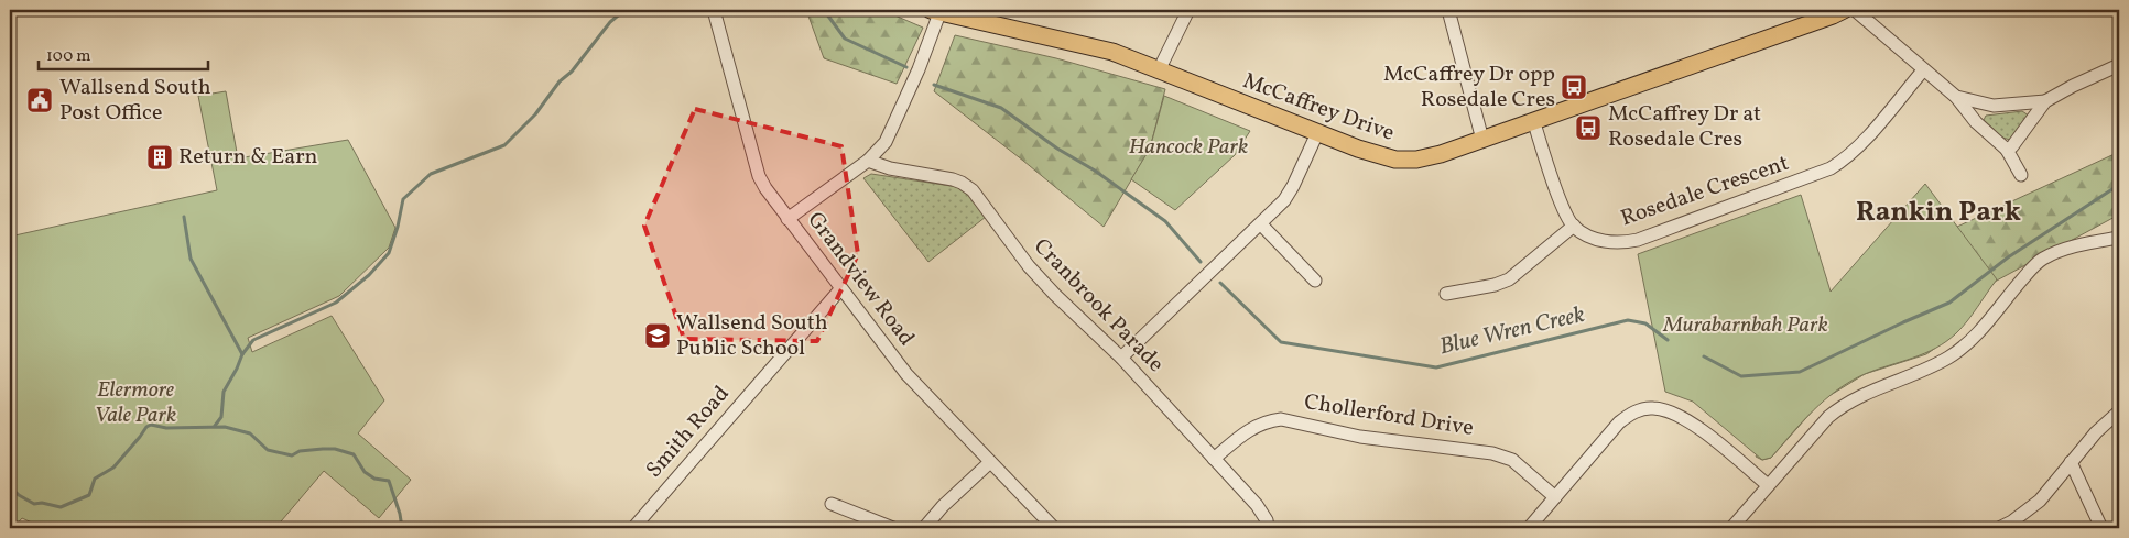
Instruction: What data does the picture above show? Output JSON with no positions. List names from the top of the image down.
{
  "streets": {
    "main road": ["McCaffrey Drive"],
    "street": [
      "Rosedale Crescent",
      "Grandview Road",
      "Cranbrook Parade",
      "Chollerford Drive",
      "Smith Road"
    ]
  },
  "crossings": [
    ["Grandview Road", "Smith Road"],
    ["Cranbrook Parade", "Chollerford Drive"]
  ],
  "districts": ["Rankin Park"],
  "water": ["Blue Wren Creek"],
  "parks": ["Hancock Park", "Murabarnbah Park", "Elermore Vale Park"],
  "places": {
    "bus stop": ["McCaffrey Dr opp Rosedale Cres", "McCaffrey Dr at Rosedale Cres"],
    "public building": ["Wallsend South Post Office"],
    "building": ["Return & Earn"],
    "school or university": ["Wallsend South Public School"]
  },
  "scale_bar": "100 m"
}
